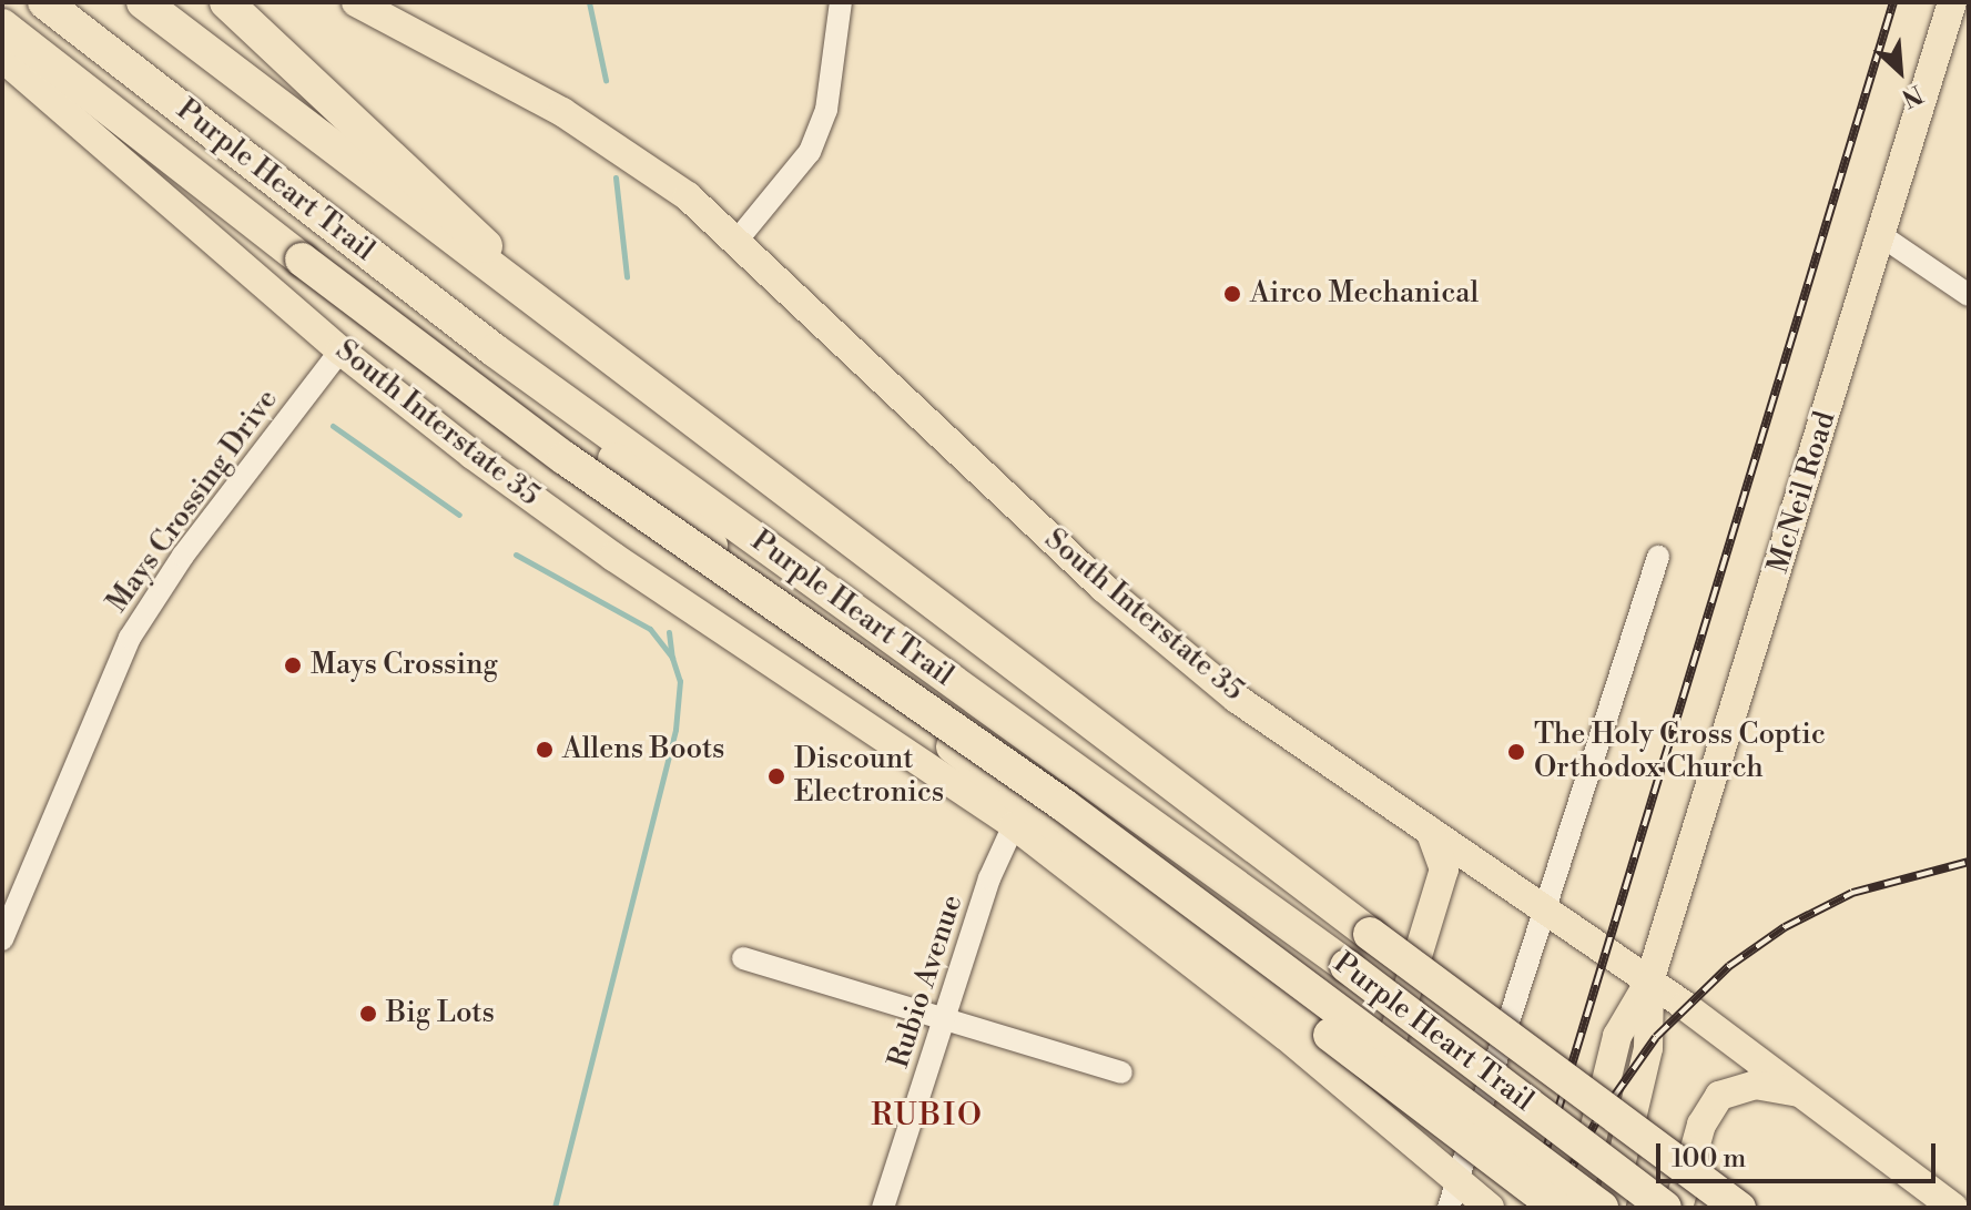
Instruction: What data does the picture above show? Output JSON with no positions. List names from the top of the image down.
{
  "streets": {
    "highway": ["Purple Heart Trail"],
    "main road": ["South Interstate 35", "McNeil Road"],
    "street": ["Mays Crossing Drive", "Rubio Avenue"]
  },
  "crossings": [
    ["South Interstate 35", "McNeil Road"],
    ["South Interstate 35", "Mays Crossing Drive"],
    ["South Interstate 35", "Rubio Avenue"]
  ],
  "districts": ["RUBIO"],
  "places": [
    "Airco Mechanical",
    "Mays Crossing",
    "Allens Boots",
    "The Holy Cross Coptic Orthodox Church",
    "Discount Electronics",
    "Big Lots"
  ],
  "scale_bar": "100 m",
  "north": "bottom right"
}
